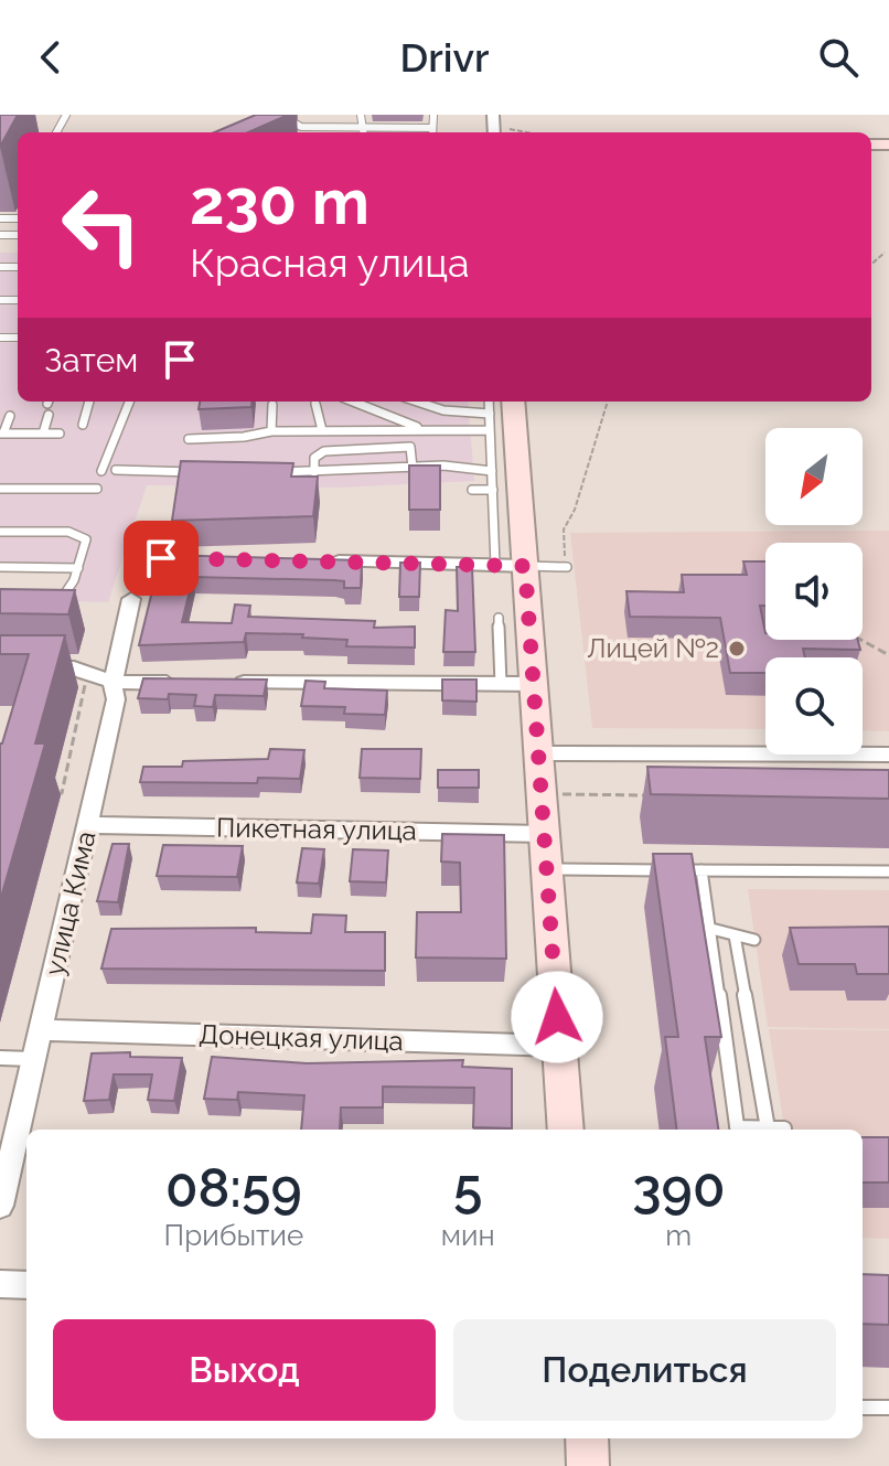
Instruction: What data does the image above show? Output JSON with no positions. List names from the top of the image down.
{
  "streets": {
    "street": ["Пикетная улица", "улица Кима", "Донецкая улица"]
  },
  "crossings": [
    ["Пикетная улица", "улица Кима"],
    ["улица Кима", "Донецкая улица"]
  ],
  "places": ["Лицей №2"],
  "north": "bottom left",
  "page": {
    "header": "Drivr",
    "turn": ["230 m", "Красная улица"],
    "then": "Затем",
    "eta": [
      "08:59",
      "Прибытие",
      "5",
      "мин",
      "390",
      "m"
    ],
    "buttons": ["Выход", "Поделиться"]
  }
}
